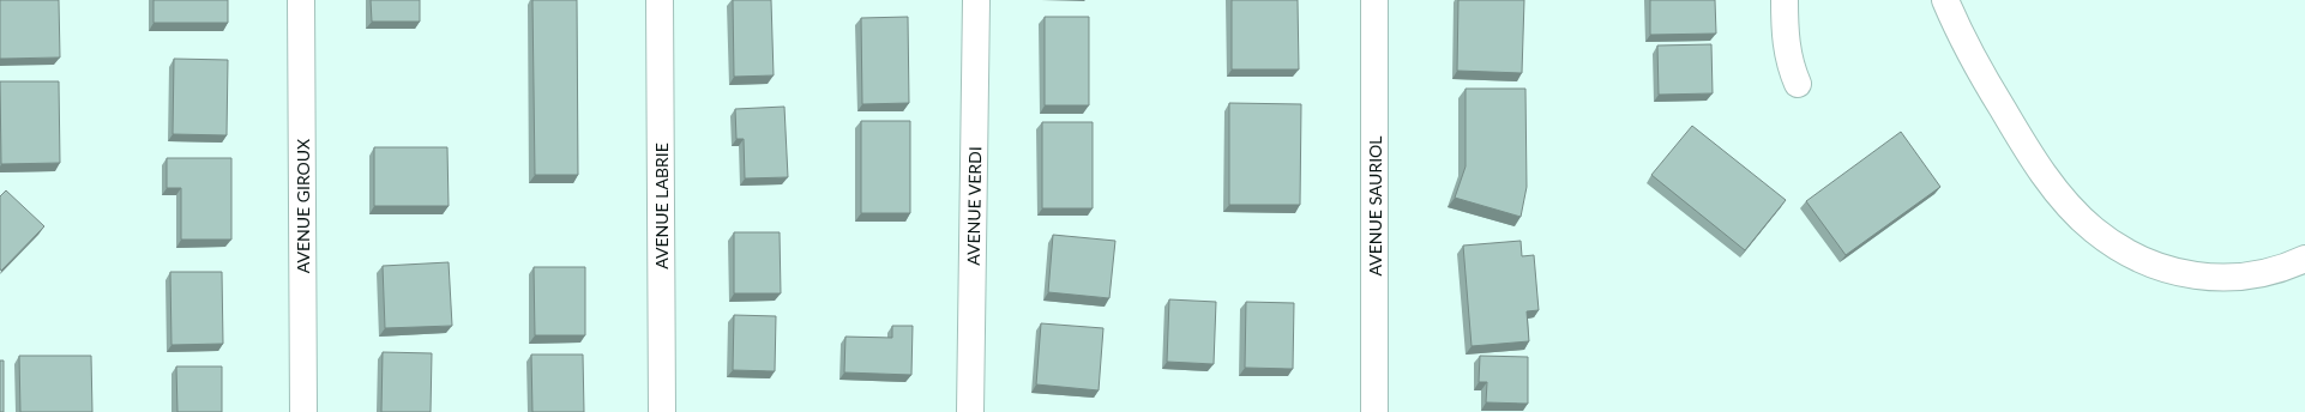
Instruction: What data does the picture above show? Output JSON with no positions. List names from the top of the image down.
{
  "streets": {
    "main road": [
      "AVENUE GIROUX",
      "AVENUE LABRIE",
      "AVENUE VERDI",
      "AVENUE SAURIOL"
    ]
  }
}
